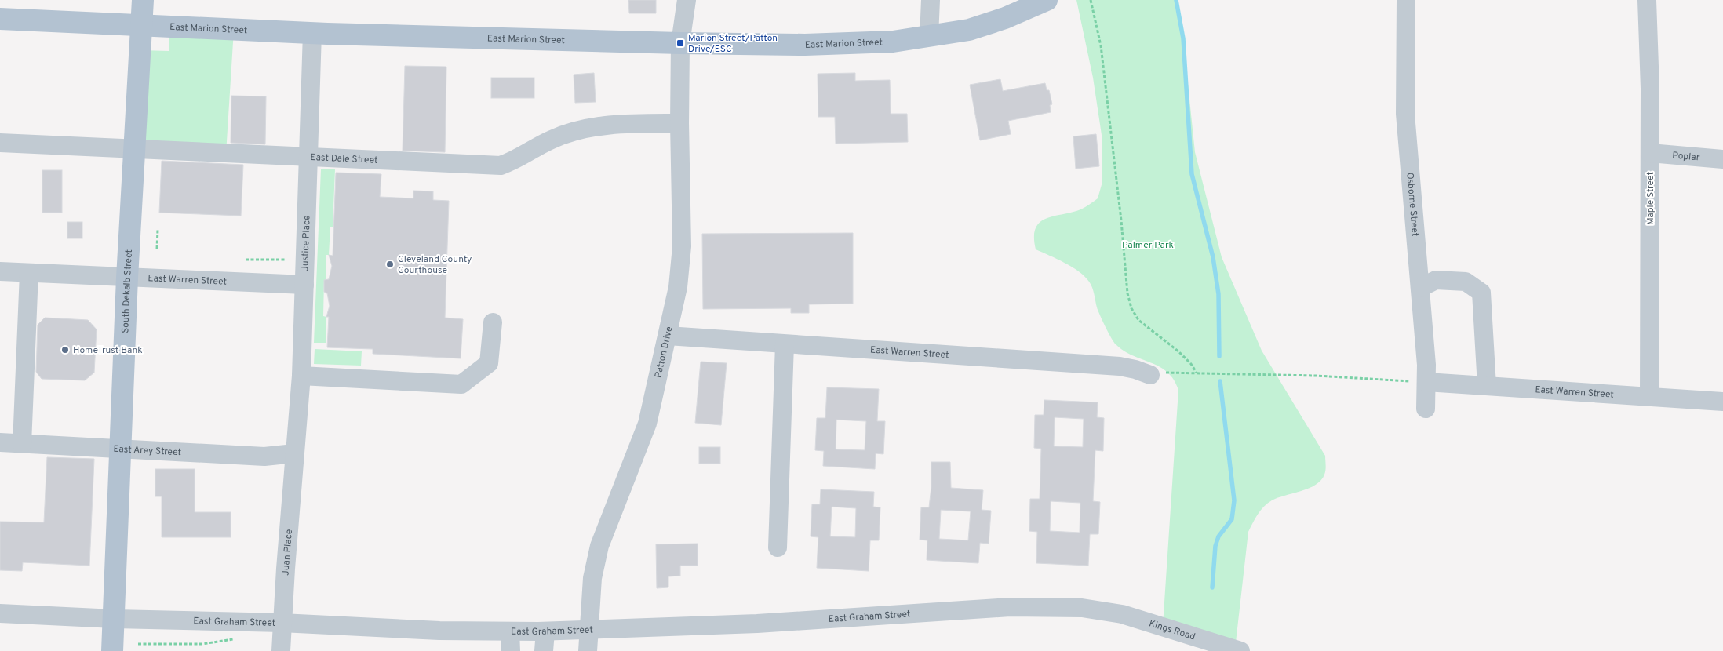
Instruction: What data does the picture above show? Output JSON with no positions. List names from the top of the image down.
{
  "streets": {
    "main road": ["East Marion Street", "South Dekalb Street"],
    "street": [
      "Poplar",
      "East Dale Street",
      "Maple Street",
      "Osborne Street",
      "Justice Place",
      "East Warren Street",
      "Patton Drive",
      "East Arey Street",
      "Juan Place",
      "East Graham Street",
      "Kings Road"
    ]
  },
  "crossings": [
    ["East Marion Street", "Justice Place"],
    ["East Marion Street", "South Dekalb Street"],
    ["East Marion Street", "Patton Drive"],
    ["Poplar", "Maple Street"],
    ["East Dale Street", "Justice Place"],
    ["East Dale Street", "South Dekalb Street"],
    ["East Dale Street", "Patton Drive"],
    ["Maple Street", "East Warren Street"],
    ["Osborne Street", "East Warren Street"],
    ["Justice Place", "East Warren Street"],
    ["Justice Place", "East Arey Street"],
    ["Justice Place", "Juan Place"],
    ["East Warren Street", "South Dekalb Street"],
    ["East Warren Street", "Patton Drive"],
    ["South Dekalb Street", "East Arey Street"],
    ["South Dekalb Street", "East Graham Street"],
    ["Patton Drive", "East Graham Street"],
    ["East Arey Street", "Juan Place"],
    ["Juan Place", "East Graham Street"],
    ["East Graham Street", "Kings Road"]
  ],
  "parks": ["Palmer Park"],
  "places": {
    "transit": ["Marion Street/Patton Drive/ESC"],
    "other": ["Cleveland County Courthouse", "HomeTrust Bank"]
  }
}
